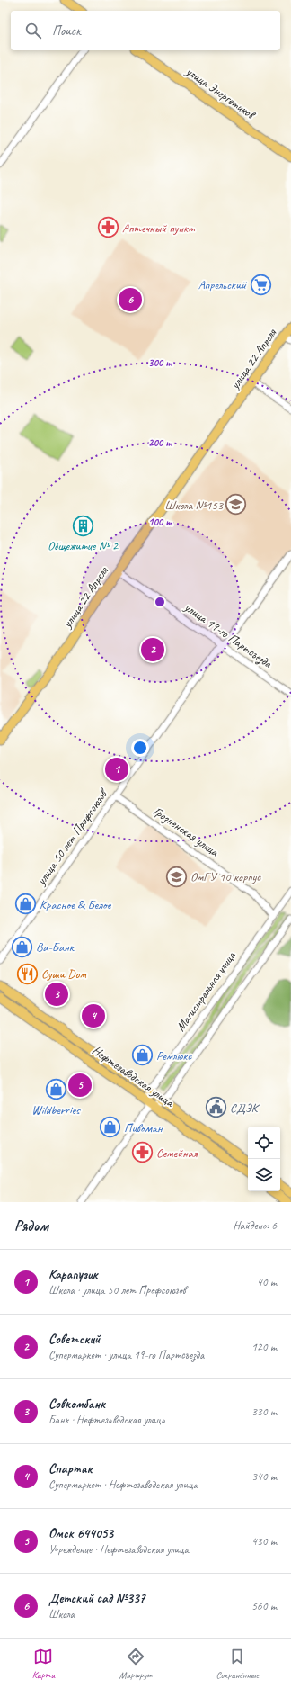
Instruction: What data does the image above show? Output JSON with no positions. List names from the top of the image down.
{
  "streets": {
    "main road": ["улица Энергетиков", "улица 22 Апреля", "Нефтезаводская улица"],
    "street": [
      "улица 19-го Партсъезда",
      "Грозненская улица",
      "улица 50 лет Профсоюзов",
      "Магистральная улица"
    ]
  },
  "crossings": [
    ["улица 22 Апреля", "улица 19-го Партсъезда"],
    ["улица 19-го Партсъезда", "улица 50 лет Профсоюзов"],
    ["Грозненская улица", "улица 50 лет Профсоюзов"],
    ["Грозненская улица", "Магистральная улица"],
    ["Магистральная улица", "Нефтезаводская улица"]
  ],
  "places": {
    "pharmacy": ["Аптечный пункт", "Семейная"],
    "supermarket": ["Апрельский"],
    "school or university": ["Школа №153", "ОмГУ 10 корпус"],
    "building": ["Общежитие № 2"],
    "shop": [
      "Красное & Белое",
      "Ва-Банк",
      "Ремлюкс",
      "Wildberries",
      "Пивоман"
    ],
    "restaurant": ["Суши Dом"],
    "public building": ["СДЭК"]
  },
  "page": {
    "search": "Поиск",
    "pins": [
      "6",
      "2",
      "1",
      "3",
      "4",
      "5"
    ],
    "heading": ["Рядом", "Найдено: 6"],
    "list": [
      {
        "mark": "1",
        "name": "Карапузик",
        "note": "Школа · улица 50 лет Профсоюзов",
        "value": "40 m"
      },
      {
        "mark": "2",
        "name": "Советский",
        "note": "Супермаркет · улица 19-го Партсъезда",
        "value": "120 m"
      },
      {
        "mark": "3",
        "name": "Совкомбанк",
        "note": "Банк · Нефтезаводская улица",
        "value": "330 m"
      },
      {
        "mark": "4",
        "name": "Спартак",
        "note": "Супермаркет · Нефтезаводская улица",
        "value": "340 m"
      },
      {
        "mark": "5",
        "name": "Омск 644053",
        "note": "Учреждение · Нефтезаводская улица",
        "value": "430 m"
      },
      {
        "mark": "6",
        "name": "Детский сад №337",
        "note": "Школа",
        "value": "560 m"
      }
    ],
    "nav": ["Карта", "Маршрут", "Сохранённые"]
  },
  "rings": ["300 m", "200 m", "100 m"]
}
